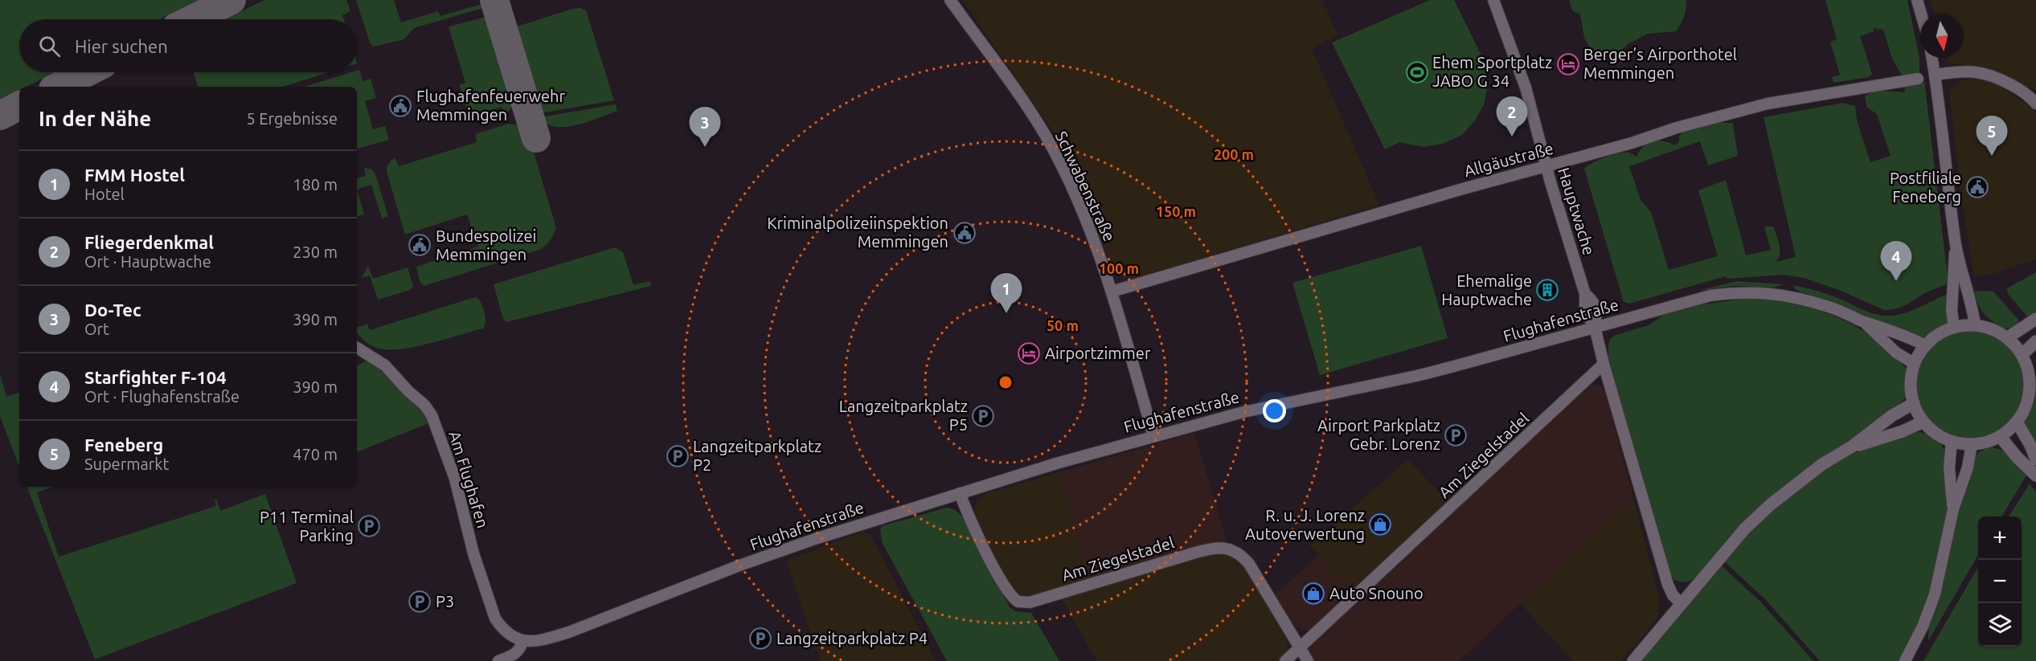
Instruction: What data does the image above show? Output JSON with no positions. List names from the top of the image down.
{
  "streets": {
    "street": [
      "Allgäustraße",
      "Schwabenstraße",
      "Hauptwache",
      "Flughafenstraße",
      "Am Ziegelstadel",
      "Am Flughafen"
    ]
  },
  "crossings": [
    ["Allgäustraße", "Schwabenstraße"],
    ["Allgäustraße", "Hauptwache"],
    ["Schwabenstraße", "Flughafenstraße"],
    ["Hauptwache", "Flughafenstraße"],
    ["Hauptwache", "Am Ziegelstadel"],
    ["Flughafenstraße", "Am Ziegelstadel"],
    ["Flughafenstraße", "Am Flughafen"]
  ],
  "places": {
    "hotel": ["Berger’s Airporthotel Memmingen", "Airportzimmer"],
    "sports": ["Ehem Sportplatz JABO G 34"],
    "public building": [
      "Flughafenfeuerwehr Memmingen",
      "Postfiliale Feneberg",
      "Kriminalpolizeiinspektion Memmingen",
      "Bundespolizei Memmingen"
    ],
    "building": ["Ehemalige Hauptwache"],
    "parking": [
      "Langzeitparkplatz P5",
      "Airport Parkplatz Gebr. Lorenz",
      "Langzeitparkplatz P2",
      "P11 Terminal Parking",
      "P3",
      "Langzeitparkplatz P4"
    ],
    "shop": ["R. u. J. Lorenz Autoverwertung", "Auto Snouno"]
  },
  "north": "bottom",
  "page": {
    "search": "Hier suchen",
    "heading": ["In der Nähe", "5 Ergebnisse"],
    "pins": [
      "2",
      "3",
      "5",
      "4",
      "1"
    ],
    "list": [
      {
        "mark": "1",
        "name": "FMM Hostel",
        "note": "Hotel",
        "value": "180 m"
      },
      {
        "mark": "2",
        "name": "Fliegerdenkmal",
        "note": "Ort · Hauptwache",
        "value": "230 m"
      },
      {
        "mark": "3",
        "name": "Do-Tec",
        "note": "Ort",
        "value": "390 m"
      },
      {
        "mark": "4",
        "name": "Starfighter F-104",
        "note": "Ort · Flughafenstraße",
        "value": "390 m"
      },
      {
        "mark": "5",
        "name": "Feneberg",
        "note": "Supermarkt",
        "value": "470 m"
      }
    ],
    "map_buttons": ["+", "−"]
  },
  "rings": [
    "200 m",
    "150 m",
    "100 m",
    "50 m"
  ]
}
